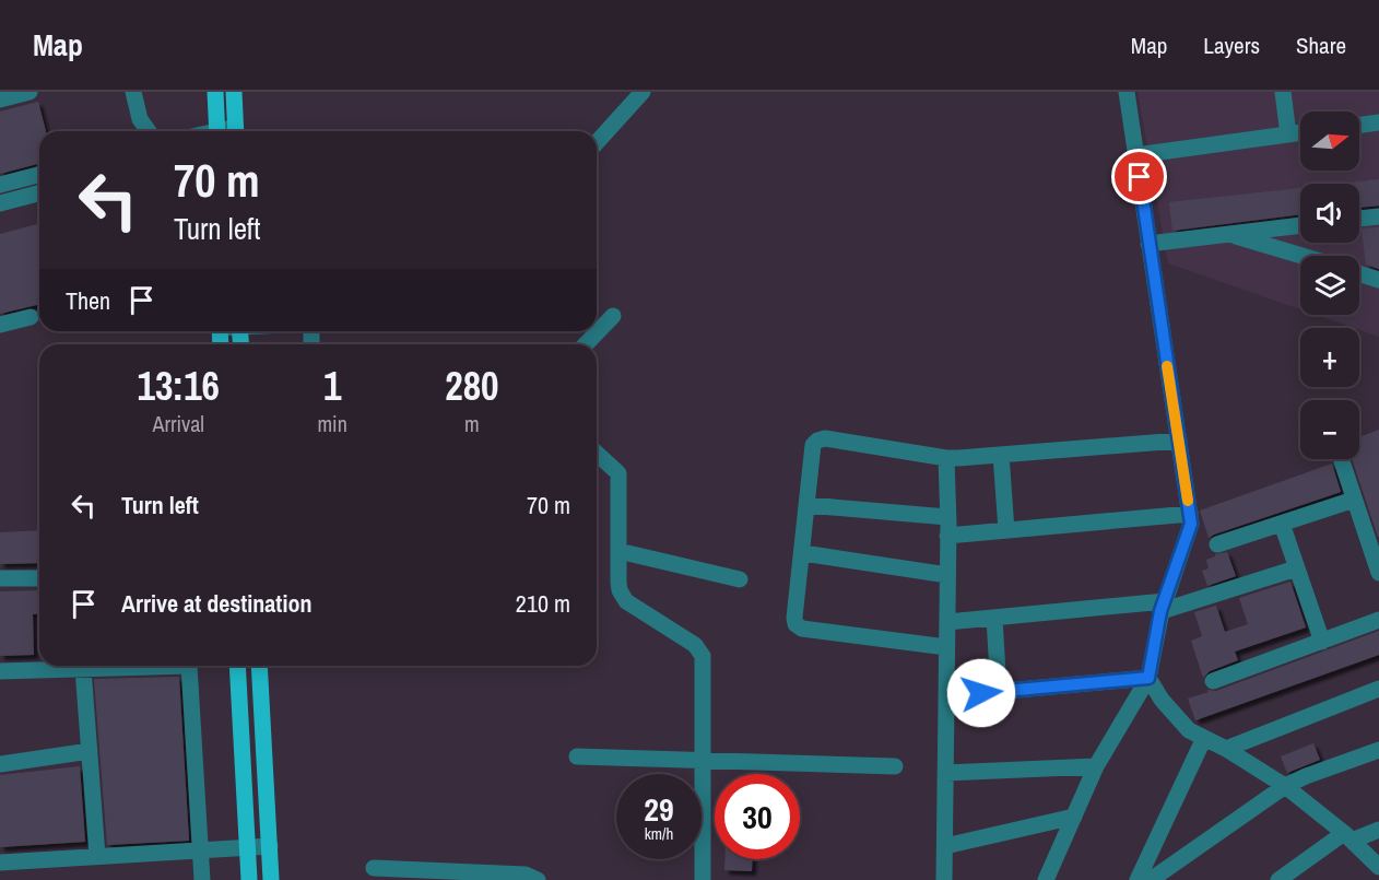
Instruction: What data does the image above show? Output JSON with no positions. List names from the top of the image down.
{
  "north": "right",
  "page": {
    "header": "Map",
    "nav": ["Map", "Layers", "Share"],
    "map_buttons": ["+", "−"],
    "turn": ["70 m", "Turn left"],
    "then": "Then",
    "eta": [
      "13:16",
      "Arrival",
      "1",
      "min",
      "280",
      "m"
    ],
    "list": [
      {
        "name": "Turn left",
        "value": "70 m"
      },
      {
        "name": "Arrive at destination",
        "value": "210 m"
      }
    ],
    "speed": "29 km/h",
    "limit": "30"
  }
}
